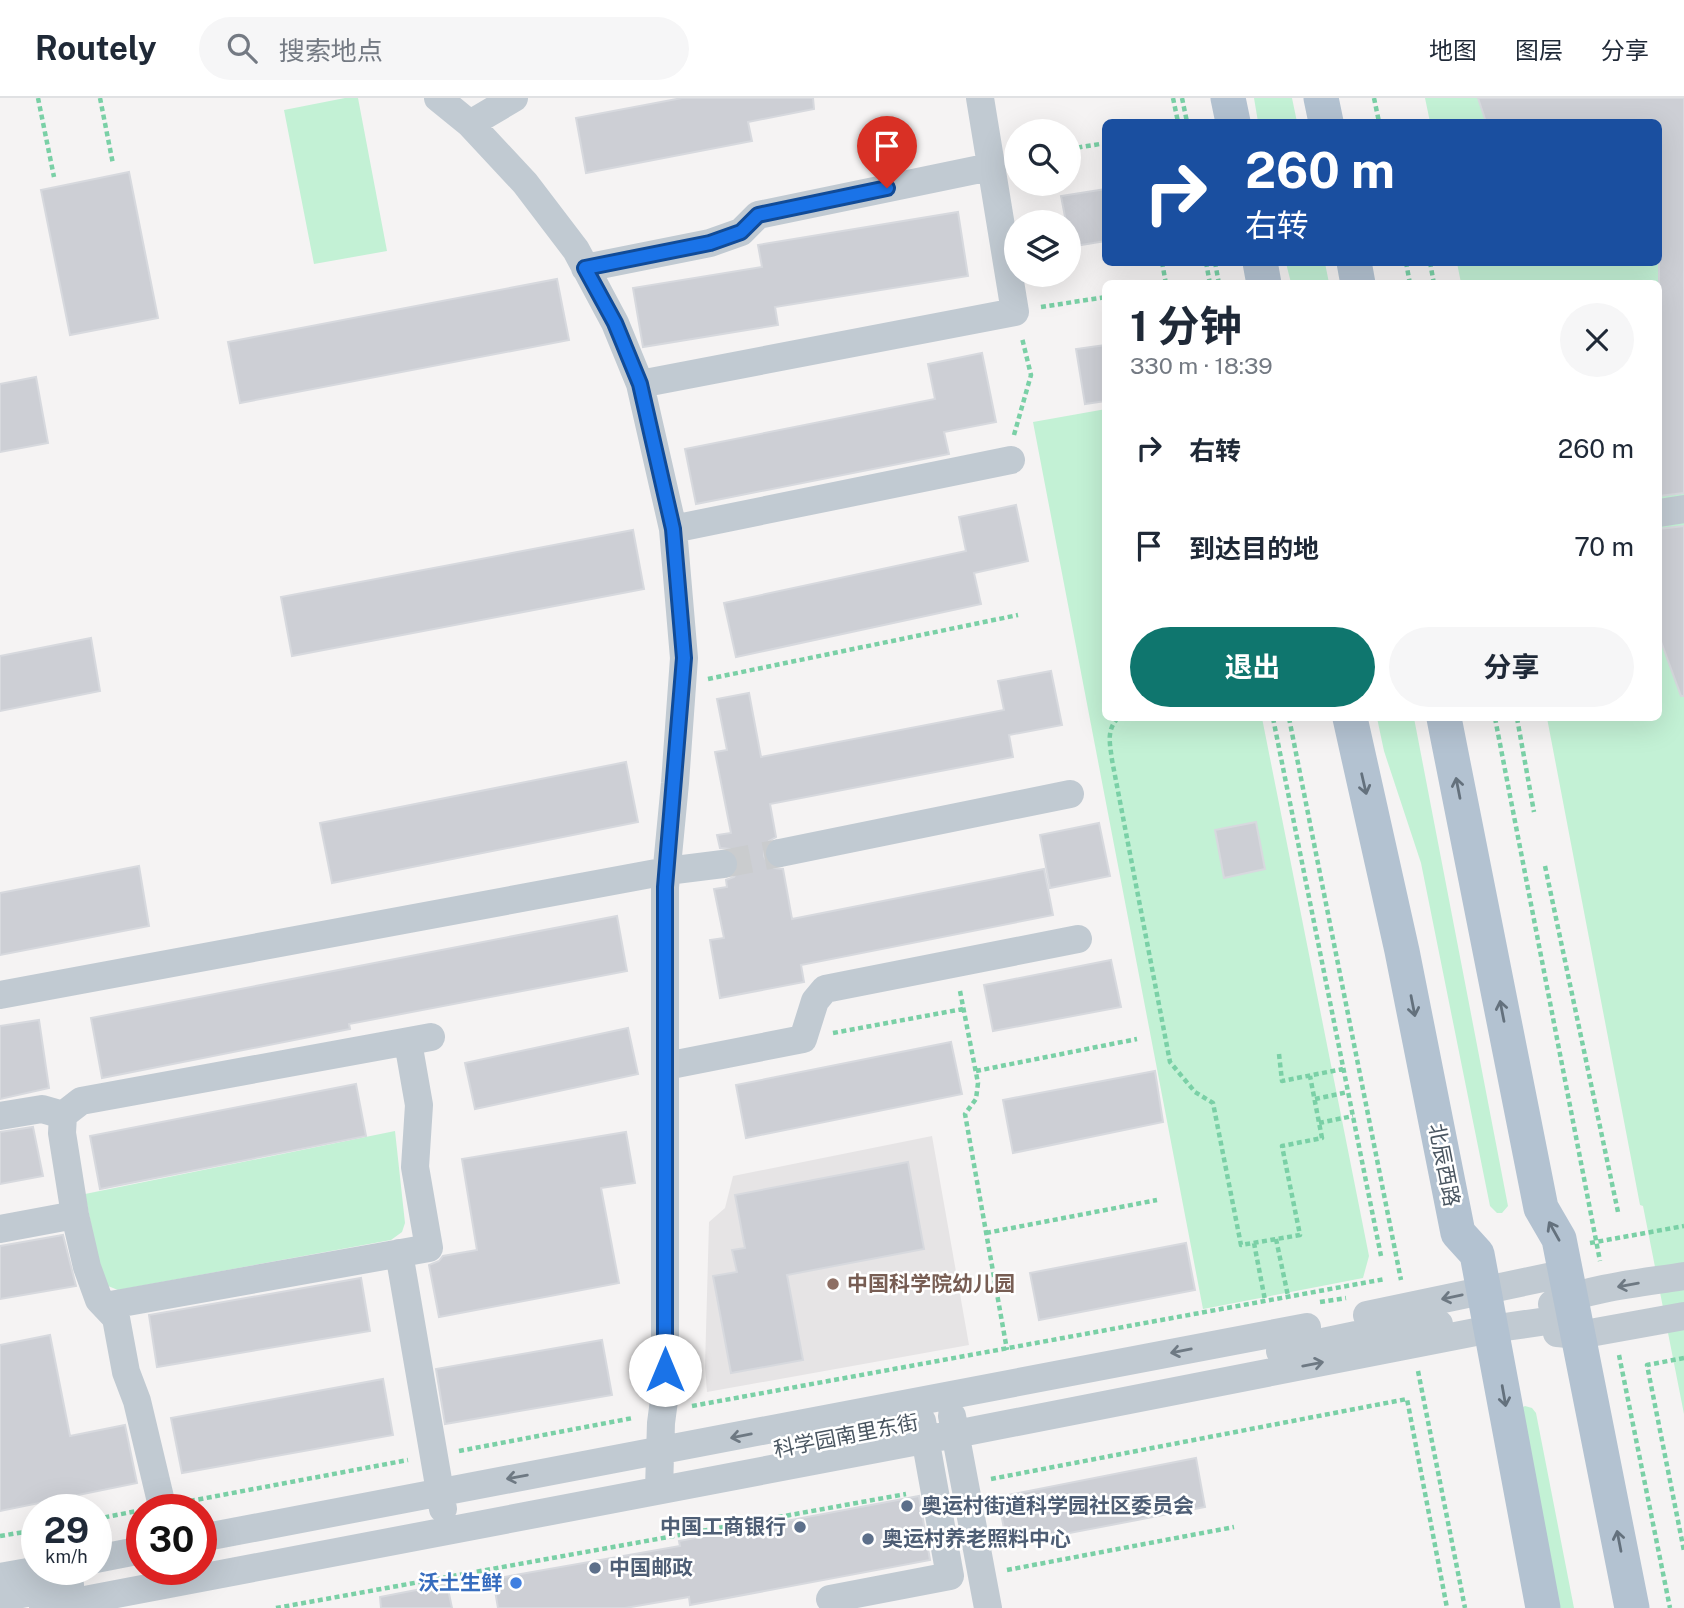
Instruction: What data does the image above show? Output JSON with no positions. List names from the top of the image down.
{
  "streets": {
    "main road": ["北辰西路"],
    "street": ["科学园南里东街"]
  },
  "crossings": [
    ["北辰西路", "科学园南里东街"]
  ],
  "places": [
    "中国科学院幼儿园",
    "奥运村街道科学园社区委员会",
    "中国工商银行",
    "奥运村养老照料中心",
    "中国邮政",
    "沃土生鲜"
  ],
  "page": {
    "header": "Routely",
    "search": "搜索地点",
    "nav": ["地图", "图层", "分享"],
    "turn": ["260 m", "右转"],
    "heading": ["1 分钟", "330 m · 18:39"],
    "list": [
      {
        "name": "右转",
        "value": "260 m"
      },
      {
        "name": "到达目的地",
        "value": "70 m"
      }
    ],
    "buttons": ["退出", "分享"],
    "speed": "29 km/h",
    "limit": "30"
  }
}
